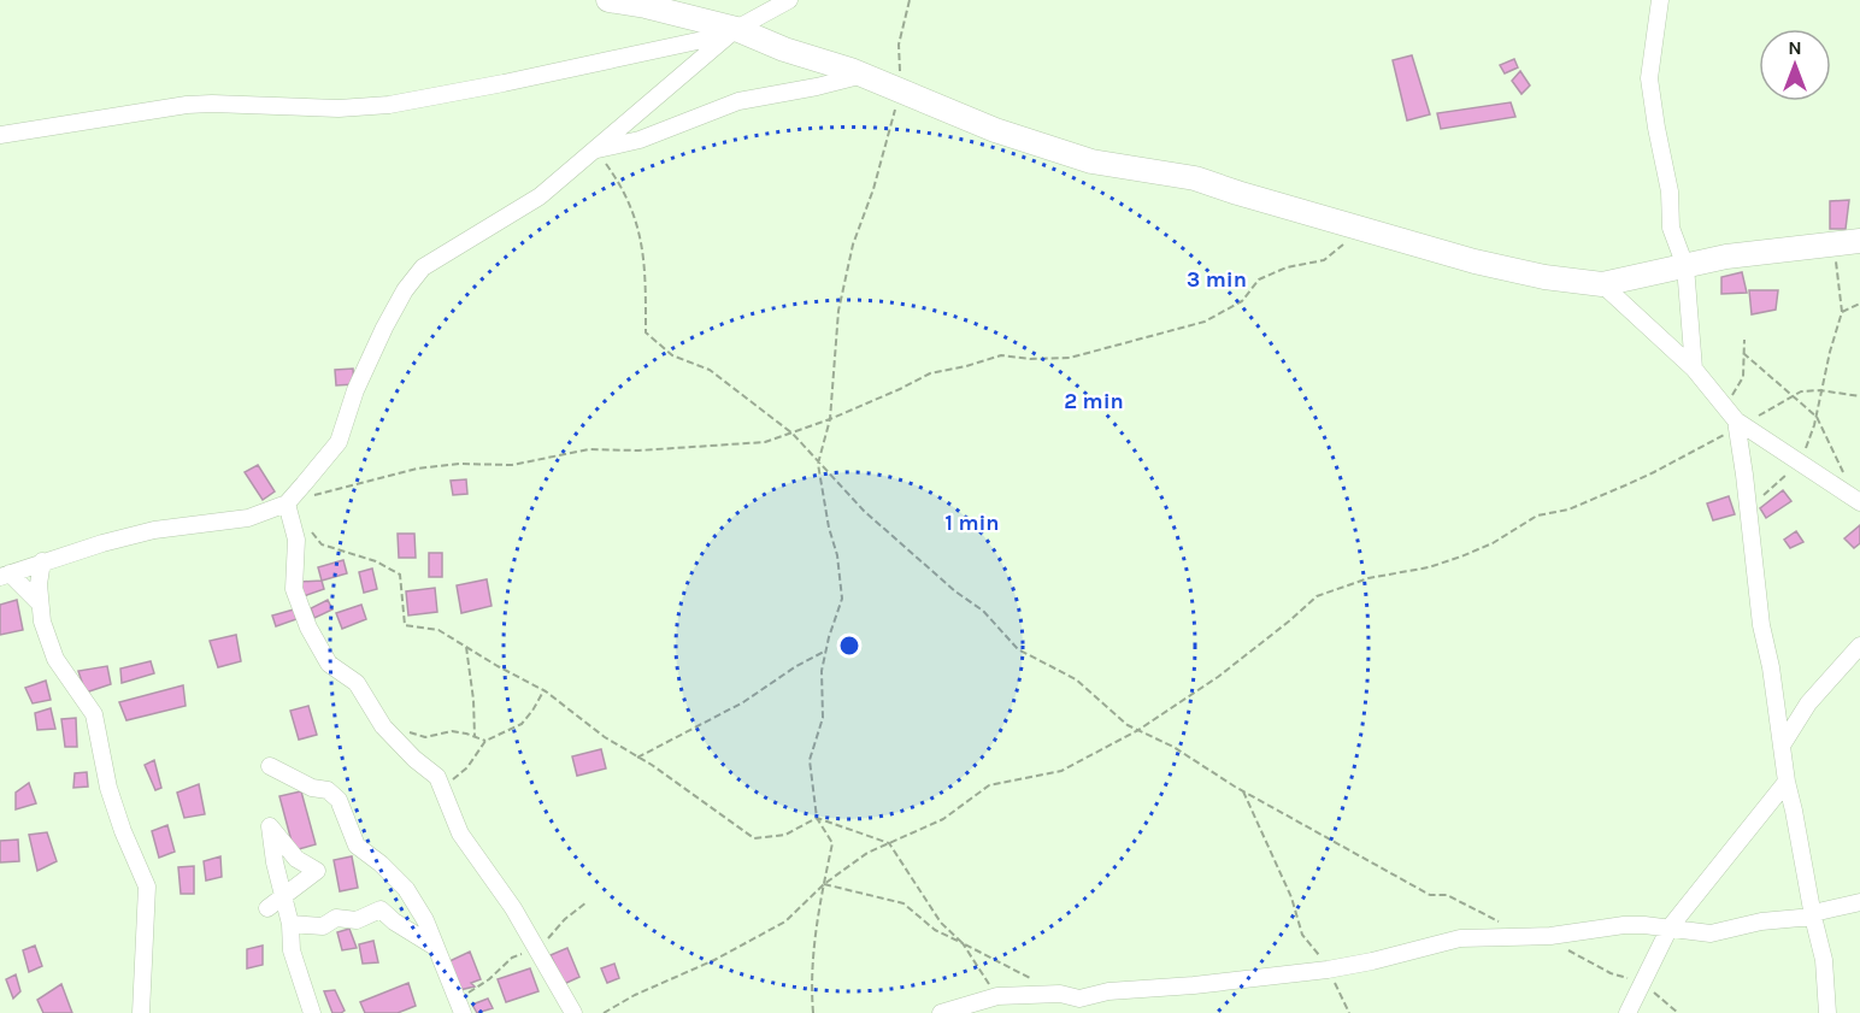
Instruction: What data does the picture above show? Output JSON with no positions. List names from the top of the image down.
{
  "north": "top",
  "rings": ["3 min", "2 min", "1 min"]
}
